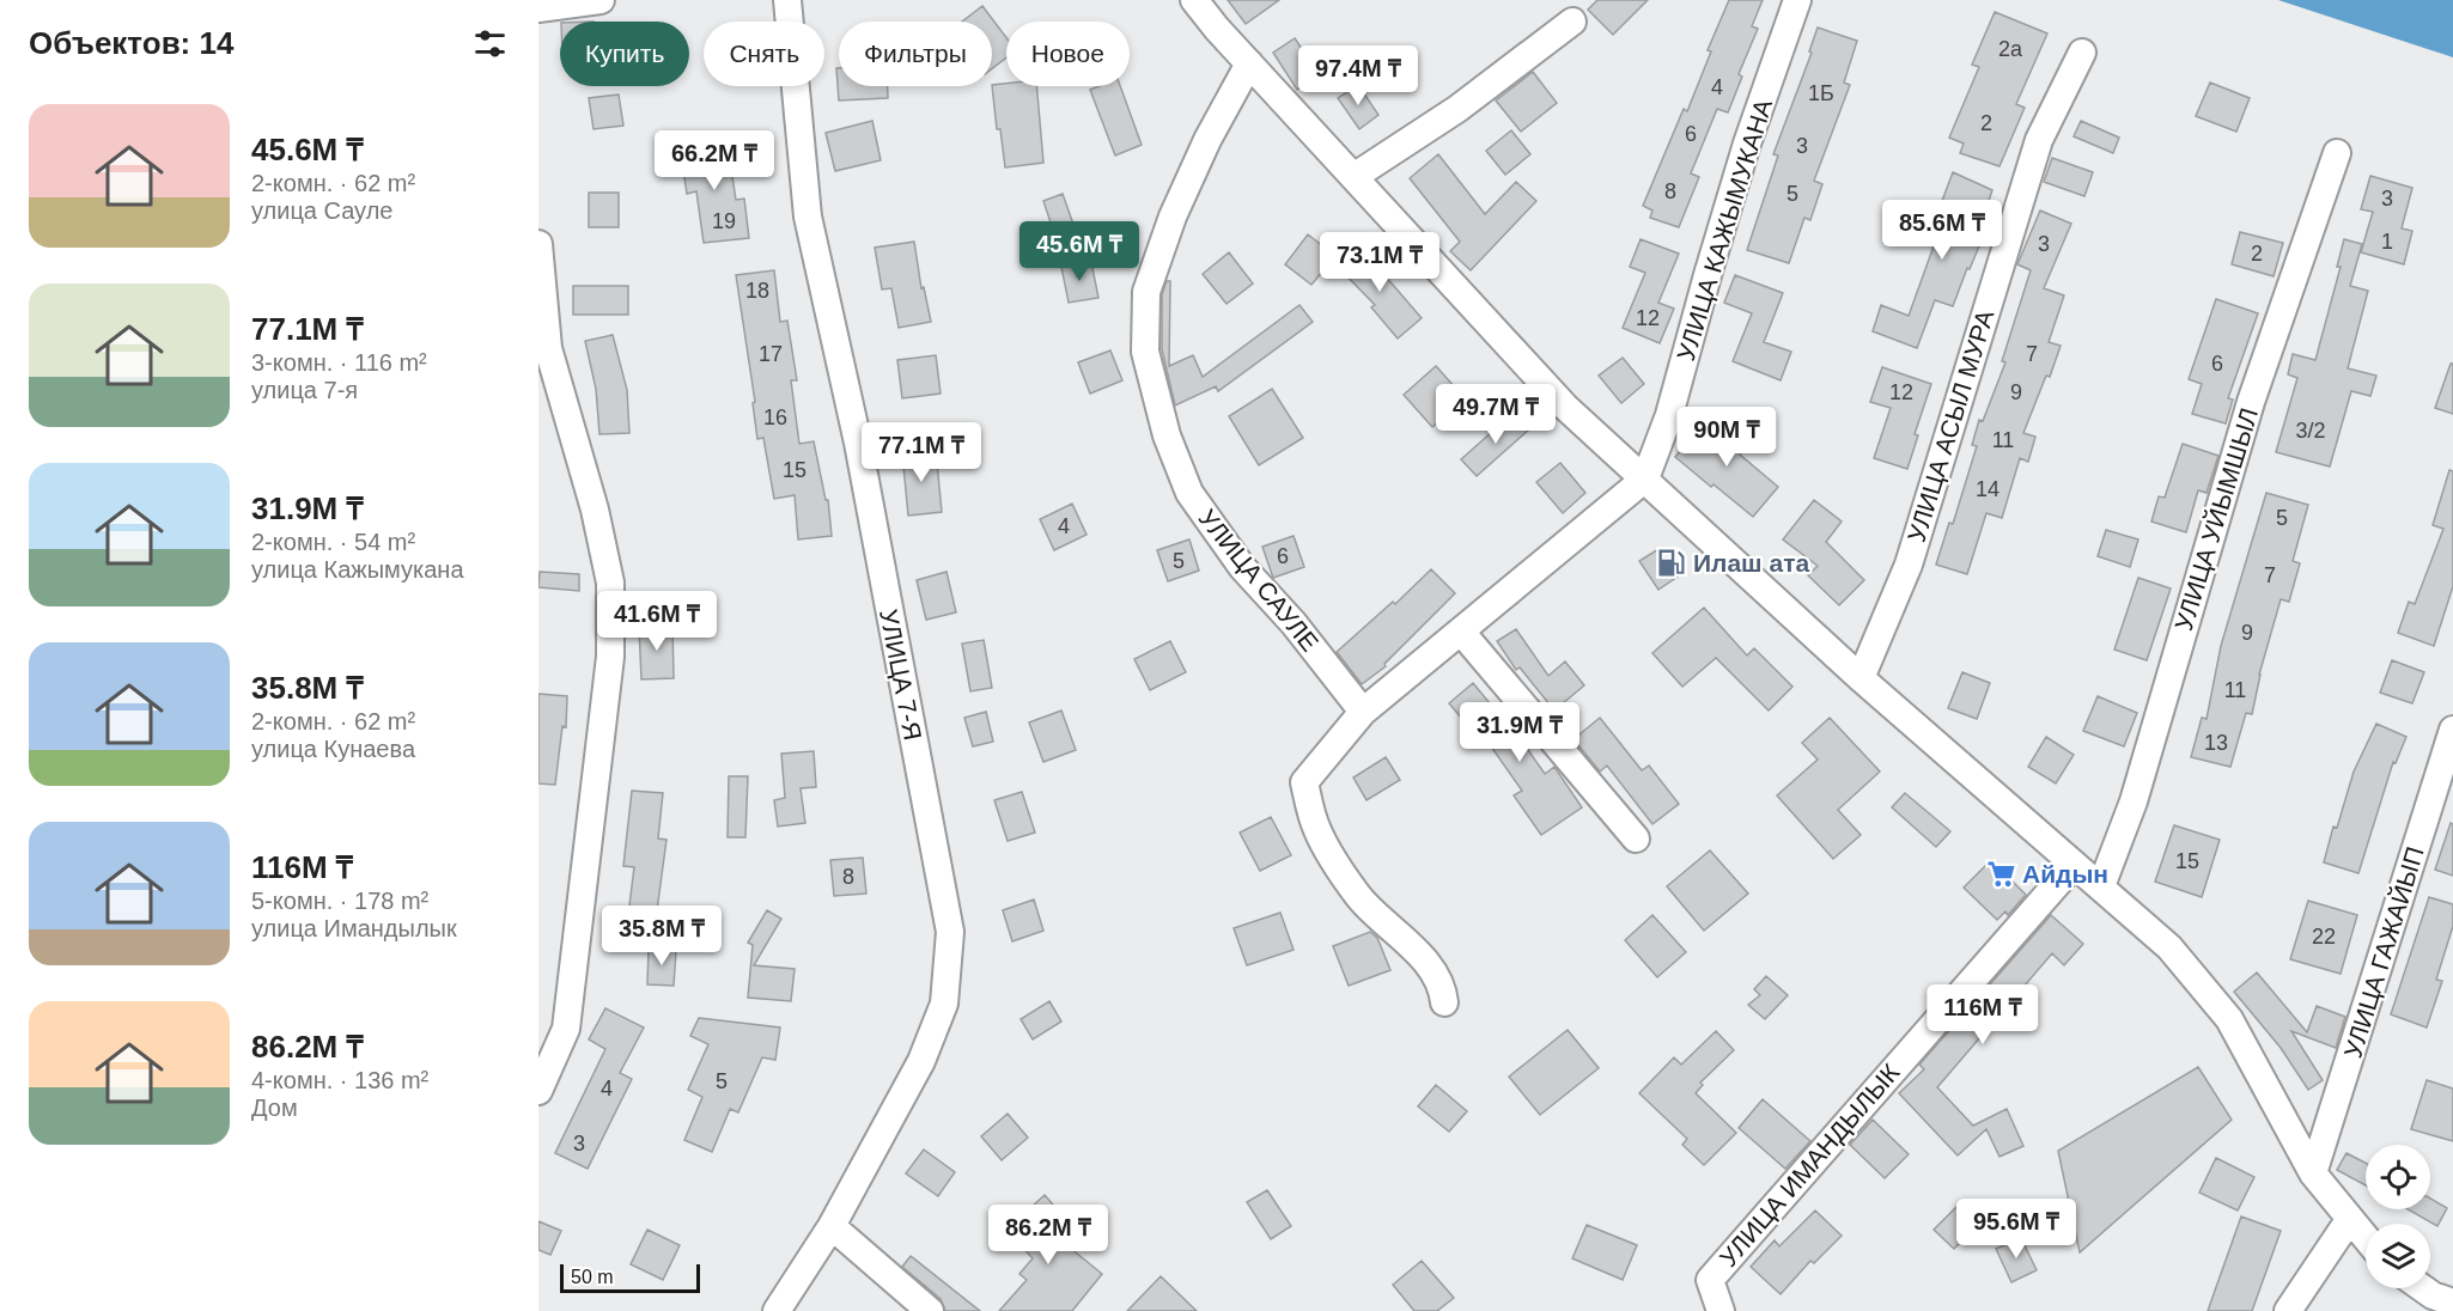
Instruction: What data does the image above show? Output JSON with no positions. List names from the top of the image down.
{
  "streets": {
    "street": [
      "УЛИЦА КАЖЫМУКАНА",
      "УЛИЦА АСЫЛ МУРА",
      "УЛИЦА УЙЫМШЫЛ",
      "УЛИЦА САУЛЕ",
      "УЛИЦА 7-Я",
      "УЛИЦА ГАЖАЙЫП",
      "УЛИЦА ИМАНДЫЛЫК"
    ]
  },
  "places": {
    "fuel station": ["Илаш ата"],
    "supermarket": ["Айдын"]
  },
  "house_numbers": [
    "2а",
    "4",
    "1Б",
    "2",
    "6",
    "3",
    "8",
    "5",
    "3",
    "19",
    "1",
    "3",
    "2",
    "18",
    "12",
    "17",
    "7",
    "6",
    "12",
    "9",
    "16",
    "3/2",
    "11",
    "15",
    "14",
    "5",
    "4",
    "6",
    "5",
    "7",
    "9",
    "11",
    "13",
    "15",
    "8",
    "22",
    "5",
    "4",
    "3"
  ],
  "scale_bar": "50 m",
  "page": {
    "heading": "Объектов: 14",
    "chip": [
      "Купить",
      "Снять",
      "Фильтры",
      "Новое"
    ],
    "price": [
      "97.4M ₸",
      "66.2M ₸",
      "85.6M ₸",
      "45.6M ₸",
      "73.1M ₸",
      "49.7M ₸",
      "90M ₸",
      "77.1M ₸",
      "41.6M ₸",
      "31.9M ₸",
      "35.8M ₸",
      "116M ₸",
      "95.6M ₸",
      "86.2M ₸"
    ],
    "list": [
      {
        "name": "45.6M ₸",
        "note": "2-комн. · 62 m² · улица Сауле"
      },
      {
        "name": "77.1M ₸",
        "note": "3-комн. · 116 m² · улица 7-я"
      },
      {
        "name": "31.9M ₸",
        "note": "2-комн. · 54 m² · улица Кажымукана"
      },
      {
        "name": "35.8M ₸",
        "note": "2-комн. · 62 m² · улица Кунаева"
      },
      {
        "name": "116M ₸",
        "note": "5-комн. · 178 m² · улица Имандылык"
      },
      {
        "name": "86.2M ₸",
        "note": "4-комн. · 136 m² · Дом"
      }
    ],
    "scale": "50 m"
  }
}
